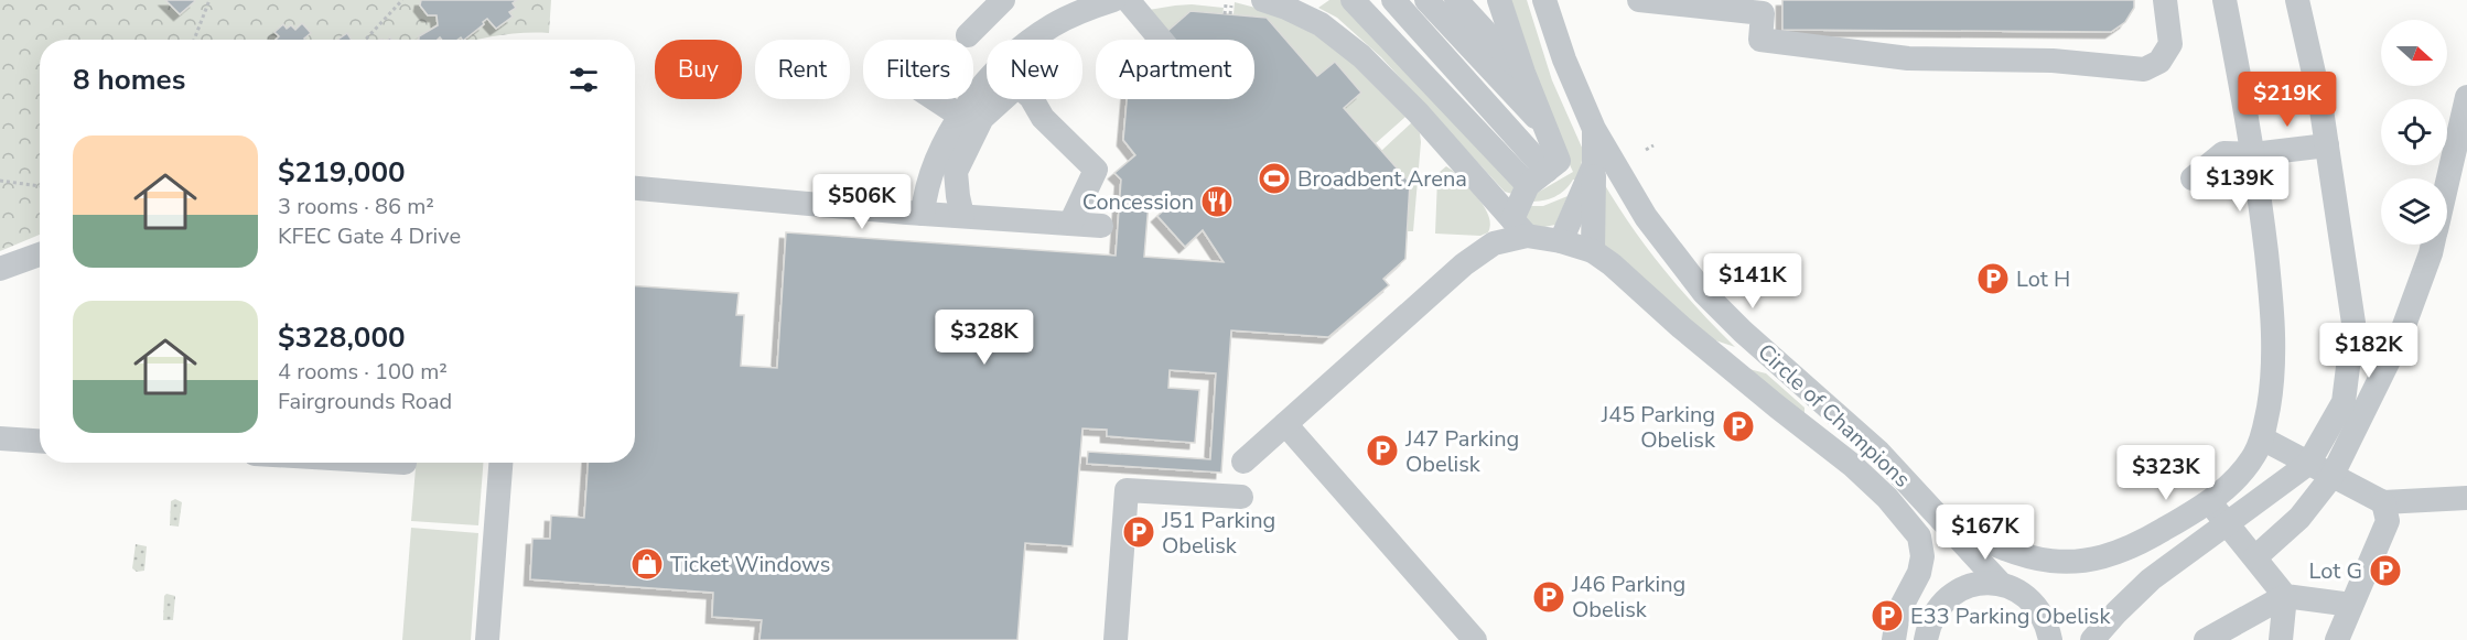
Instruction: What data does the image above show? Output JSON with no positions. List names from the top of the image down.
{
  "streets": {
    "street": ["Circle of Champions"]
  },
  "places": {
    "sports": ["Broadbent Arena"],
    "restaurant": ["Concession"],
    "parking": [
      "Lot H",
      "J45 Parking Obelisk",
      "J47 Parking Obelisk",
      "J51 Parking Obelisk",
      "Lot G",
      "J46 Parking Obelisk",
      "E33 Parking Obelisk"
    ],
    "shop": ["Ticket Windows"]
  },
  "north": "right",
  "page": {
    "chip": [
      "Buy",
      "Rent",
      "Filters",
      "New",
      "Apartment"
    ],
    "heading": "8 homes",
    "price": [
      "$219K",
      "$139K",
      "$506K",
      "$141K",
      "$328K",
      "$182K",
      "$323K",
      "$167K"
    ],
    "list": [
      {
        "name": "$219,000",
        "note": "3 rooms · 86 m² · KFEC Gate 4 Drive"
      },
      {
        "name": "$328,000",
        "note": "4 rooms · 100 m² · Fairgrounds Road"
      }
    ]
  }
}
